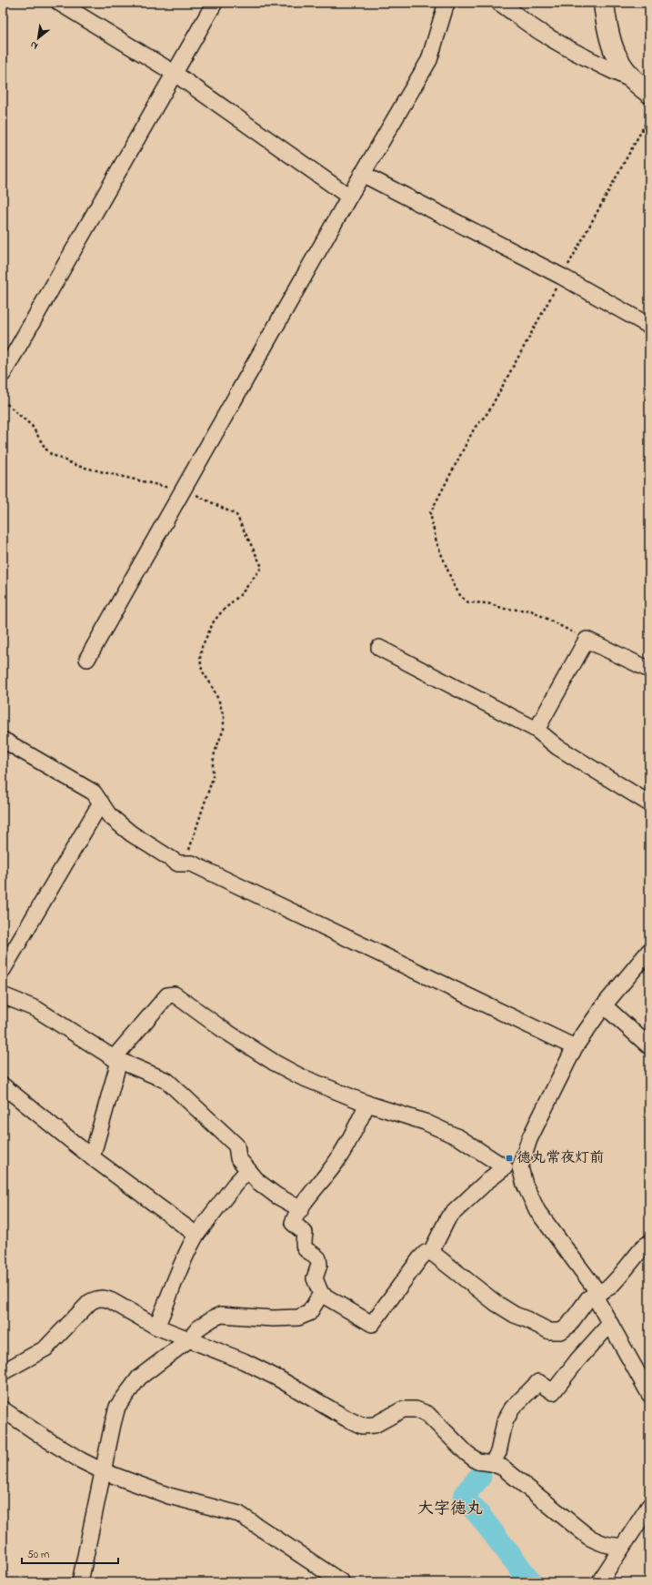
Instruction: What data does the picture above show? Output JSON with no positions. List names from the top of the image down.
{
  "districts": ["大字徳丸"],
  "places": {
    "transit": ["徳丸常夜灯前"]
  },
  "scale_bar": "50 m",
  "north": "bottom left"
}
